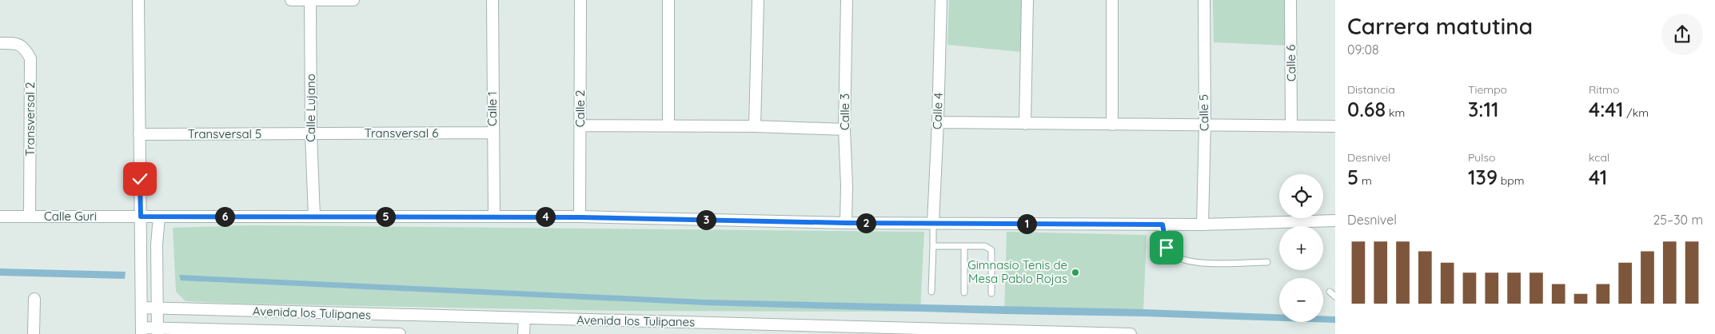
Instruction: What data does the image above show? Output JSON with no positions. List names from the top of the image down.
{
  "streets": {
    "street": [
      "Calle 6",
      "Calle Lujano",
      "Calle 1",
      "Calle 2",
      "Calle 4",
      "Calle 3",
      "Calle 5",
      "Transversal 2",
      "Transversal 6",
      "Transversal 5",
      "Calle Guri",
      "Avenida los Tulipanes"
    ]
  },
  "crossings": [
    ["Calle Lujano", "Transversal 6"],
    ["Calle Lujano", "Transversal 5"],
    ["Calle Lujano", "Calle Guri"],
    ["Calle 1", "Transversal 6"],
    ["Calle 1", "Calle Guri"],
    ["Calle 2", "Calle Guri"],
    ["Calle 4", "Calle Guri"],
    ["Calle 3", "Calle Guri"],
    ["Calle 5", "Calle Guri"],
    ["Transversal 2", "Calle Guri"],
    ["Transversal 6", "Transversal 5"]
  ],
  "places": ["Gimnasio Tenis de Mesa Pablo Rojas"],
  "page": {
    "heading": ["Carrera matutina", "09:08"],
    "stats": [
      ["Distancia", "0.68 km"],
      ["Tiempo", "3:11"],
      ["Ritmo", "4:41 /km"],
      ["Desnivel", "5 m"],
      ["Pulso", "139 bpm"],
      ["kcal", "41"]
    ],
    "map_buttons": ["+", "−"],
    "chart": ["Desnivel", "25–30 m"],
    "pins": [
      "4",
      "5",
      "6",
      "3",
      "2",
      "1"
    ]
  }
}
